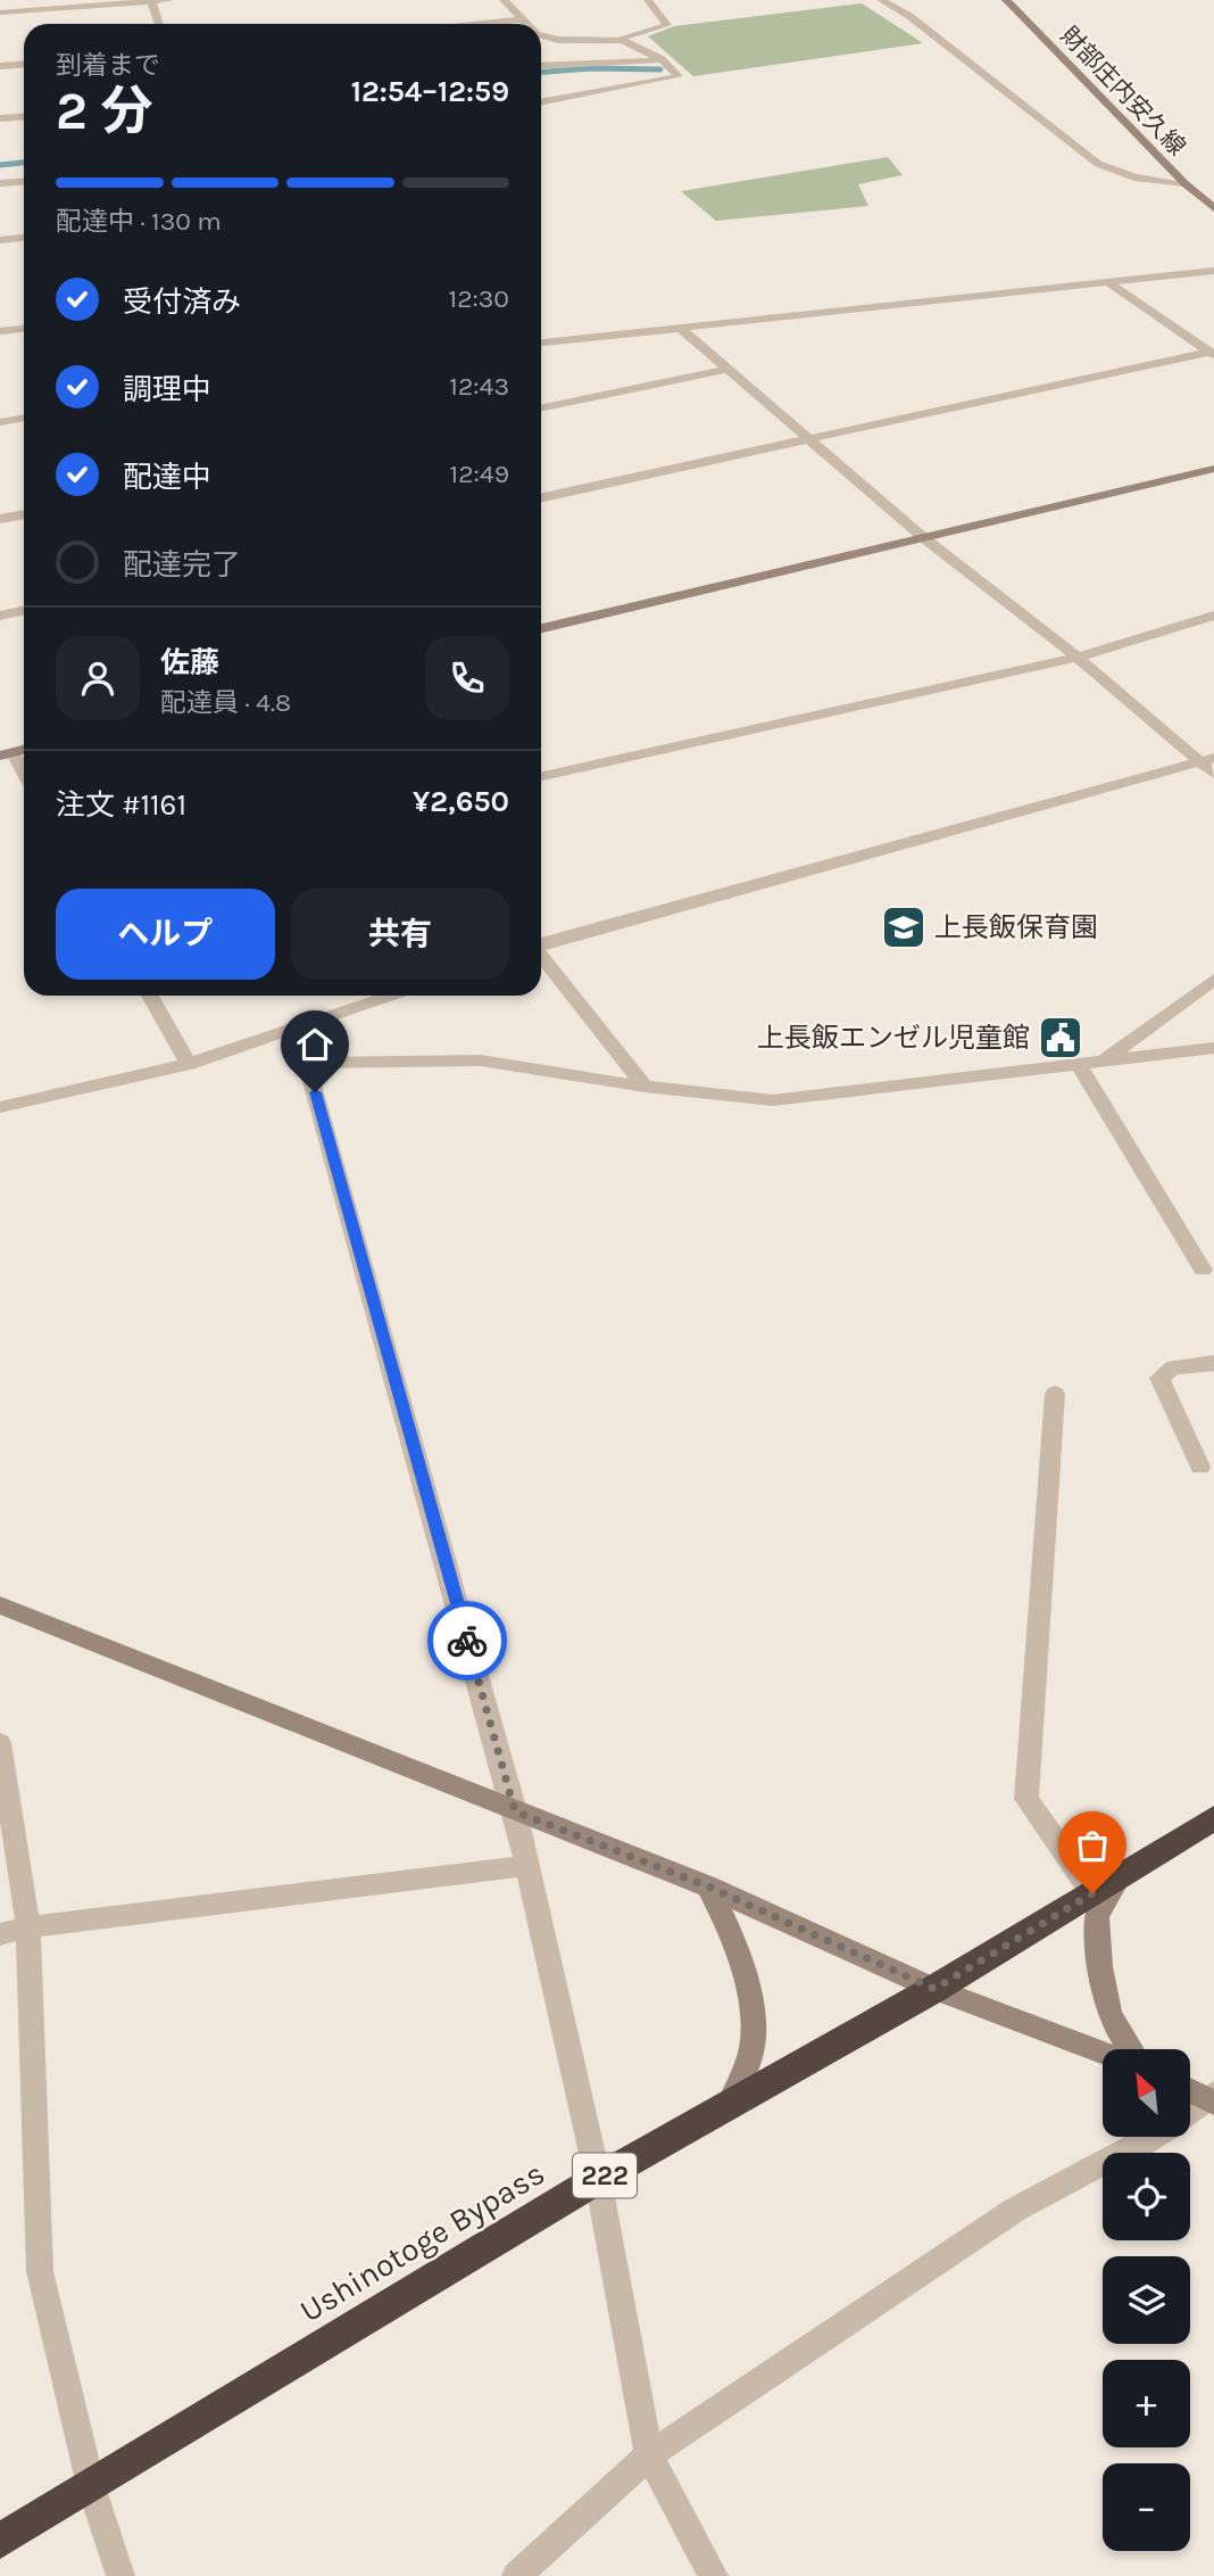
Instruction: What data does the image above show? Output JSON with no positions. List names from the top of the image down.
{
  "streets": {
    "highway": ["222", "Ushinotoge Bypass"],
    "street": ["財部庄内安久線"]
  },
  "places": {
    "school or university": ["上長飯保育園"],
    "public building": ["上長飯エンゼル児童館"]
  },
  "north": "top left",
  "page": {
    "heading": ["2 分", "到着まで", "12:54–12:59"],
    "panel": [
      "佐藤",
      "配達員 · 4.8",
      "注文 #1161",
      "¥2,650"
    ],
    "bar": "配達中 · 130 m",
    "list": [
      ["受付済み", "12:30"],
      ["調理中", "12:43"],
      ["配達中", "12:49"],
      "配達完了"
    ],
    "buttons": ["ヘルプ", "共有"],
    "map_buttons": ["+", "−"]
  }
}
